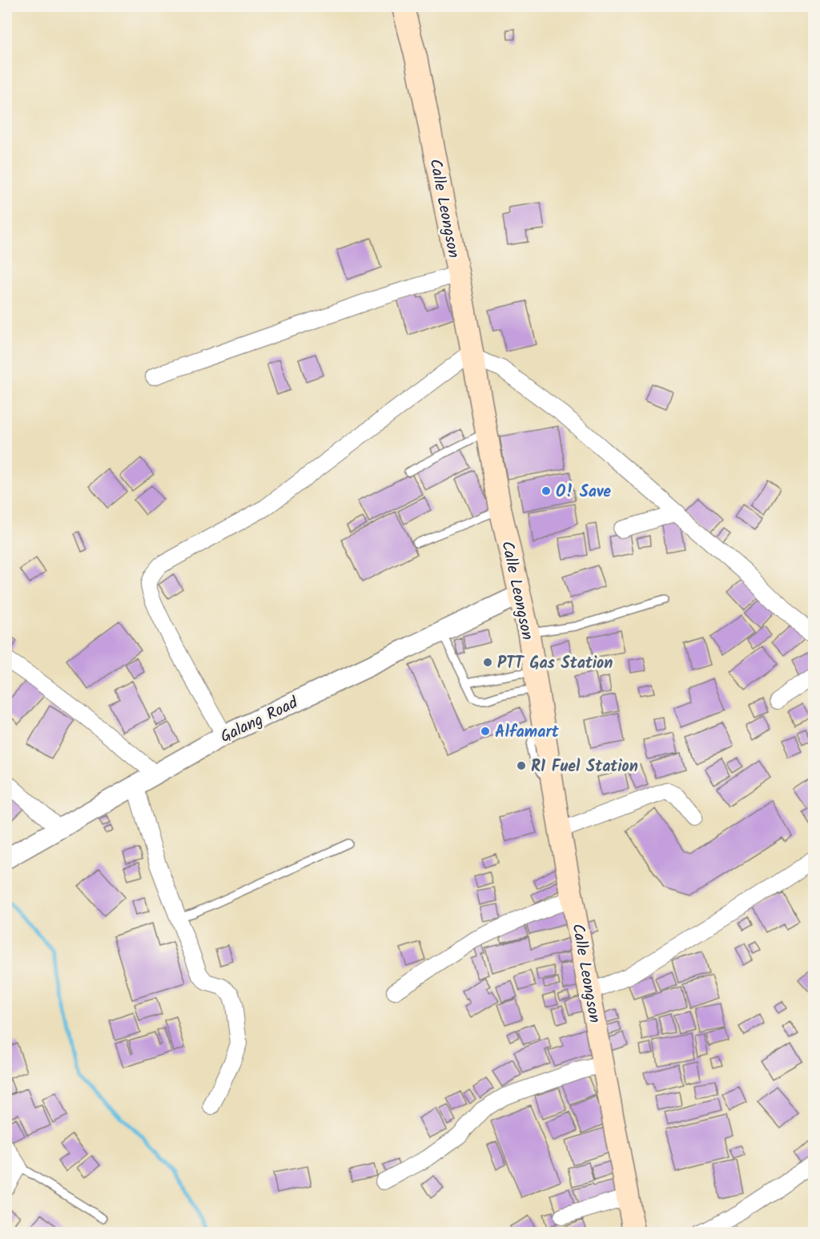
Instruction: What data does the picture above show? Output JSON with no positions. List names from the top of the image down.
{
  "streets": {
    "main road": ["Calle Leongson"],
    "street": ["Galang Road"]
  },
  "crossings": [
    ["Calle Leongson", "Galang Road"]
  ],
  "places": [
    "O! Save",
    "PTT Gas Station",
    "Alfamart",
    "R1 Fuel Station"
  ]
}
